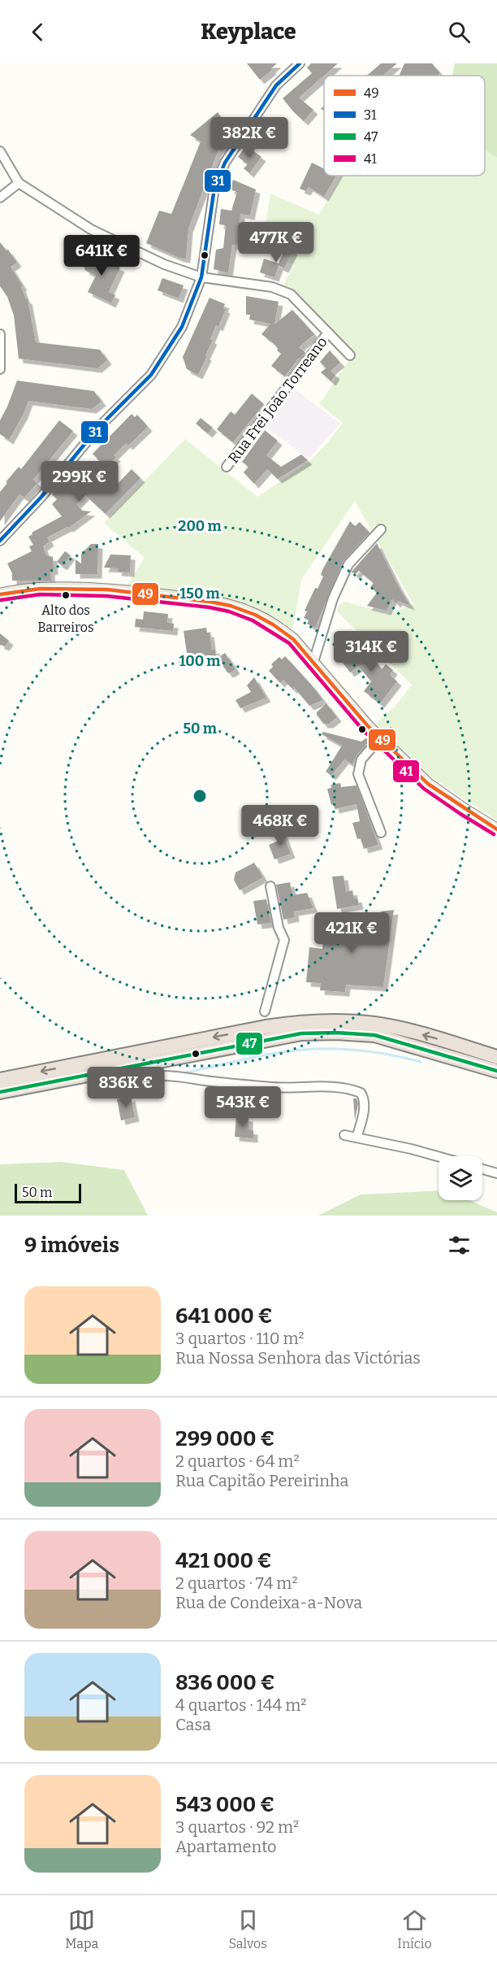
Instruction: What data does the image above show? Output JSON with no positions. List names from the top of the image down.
{
  "streets": {
    "street": ["Rua Frei João Torreano"]
  },
  "places": ["Alto dos Barreiros"],
  "lines": [
    "transit line 31",
    "transit line 49",
    "transit line 41",
    "transit line 47"
  ],
  "legend": [
    "49",
    "31",
    "47",
    "41"
  ],
  "scale_bar": "50 m",
  "page": {
    "header": "Keyplace",
    "price": [
      "382K €",
      "477K €",
      "641K €",
      "299K €",
      "314K €",
      "468K €",
      "421K €",
      "836K €",
      "543K €"
    ],
    "scale": "50 m",
    "heading": "9 imóveis",
    "list": [
      {
        "name": "641 000 €",
        "note": "3 quartos · 110 m² · Rua Nossa Senhora das Victórias"
      },
      {
        "name": "299 000 €",
        "note": "2 quartos · 64 m² · Rua Capitão Pereirinha"
      },
      {
        "name": "421 000 €",
        "note": "2 quartos · 74 m² · Rua de Condeixa-a-Nova"
      },
      {
        "name": "836 000 €",
        "note": "4 quartos · 144 m² · Casa"
      },
      {
        "name": "543 000 €",
        "note": "3 quartos · 92 m² · Apartamento"
      }
    ],
    "tabs": ["Mapa", "Salvos", "Início"]
  },
  "rings": [
    "200 m",
    "150 m",
    "100 m",
    "50 m"
  ]
}
